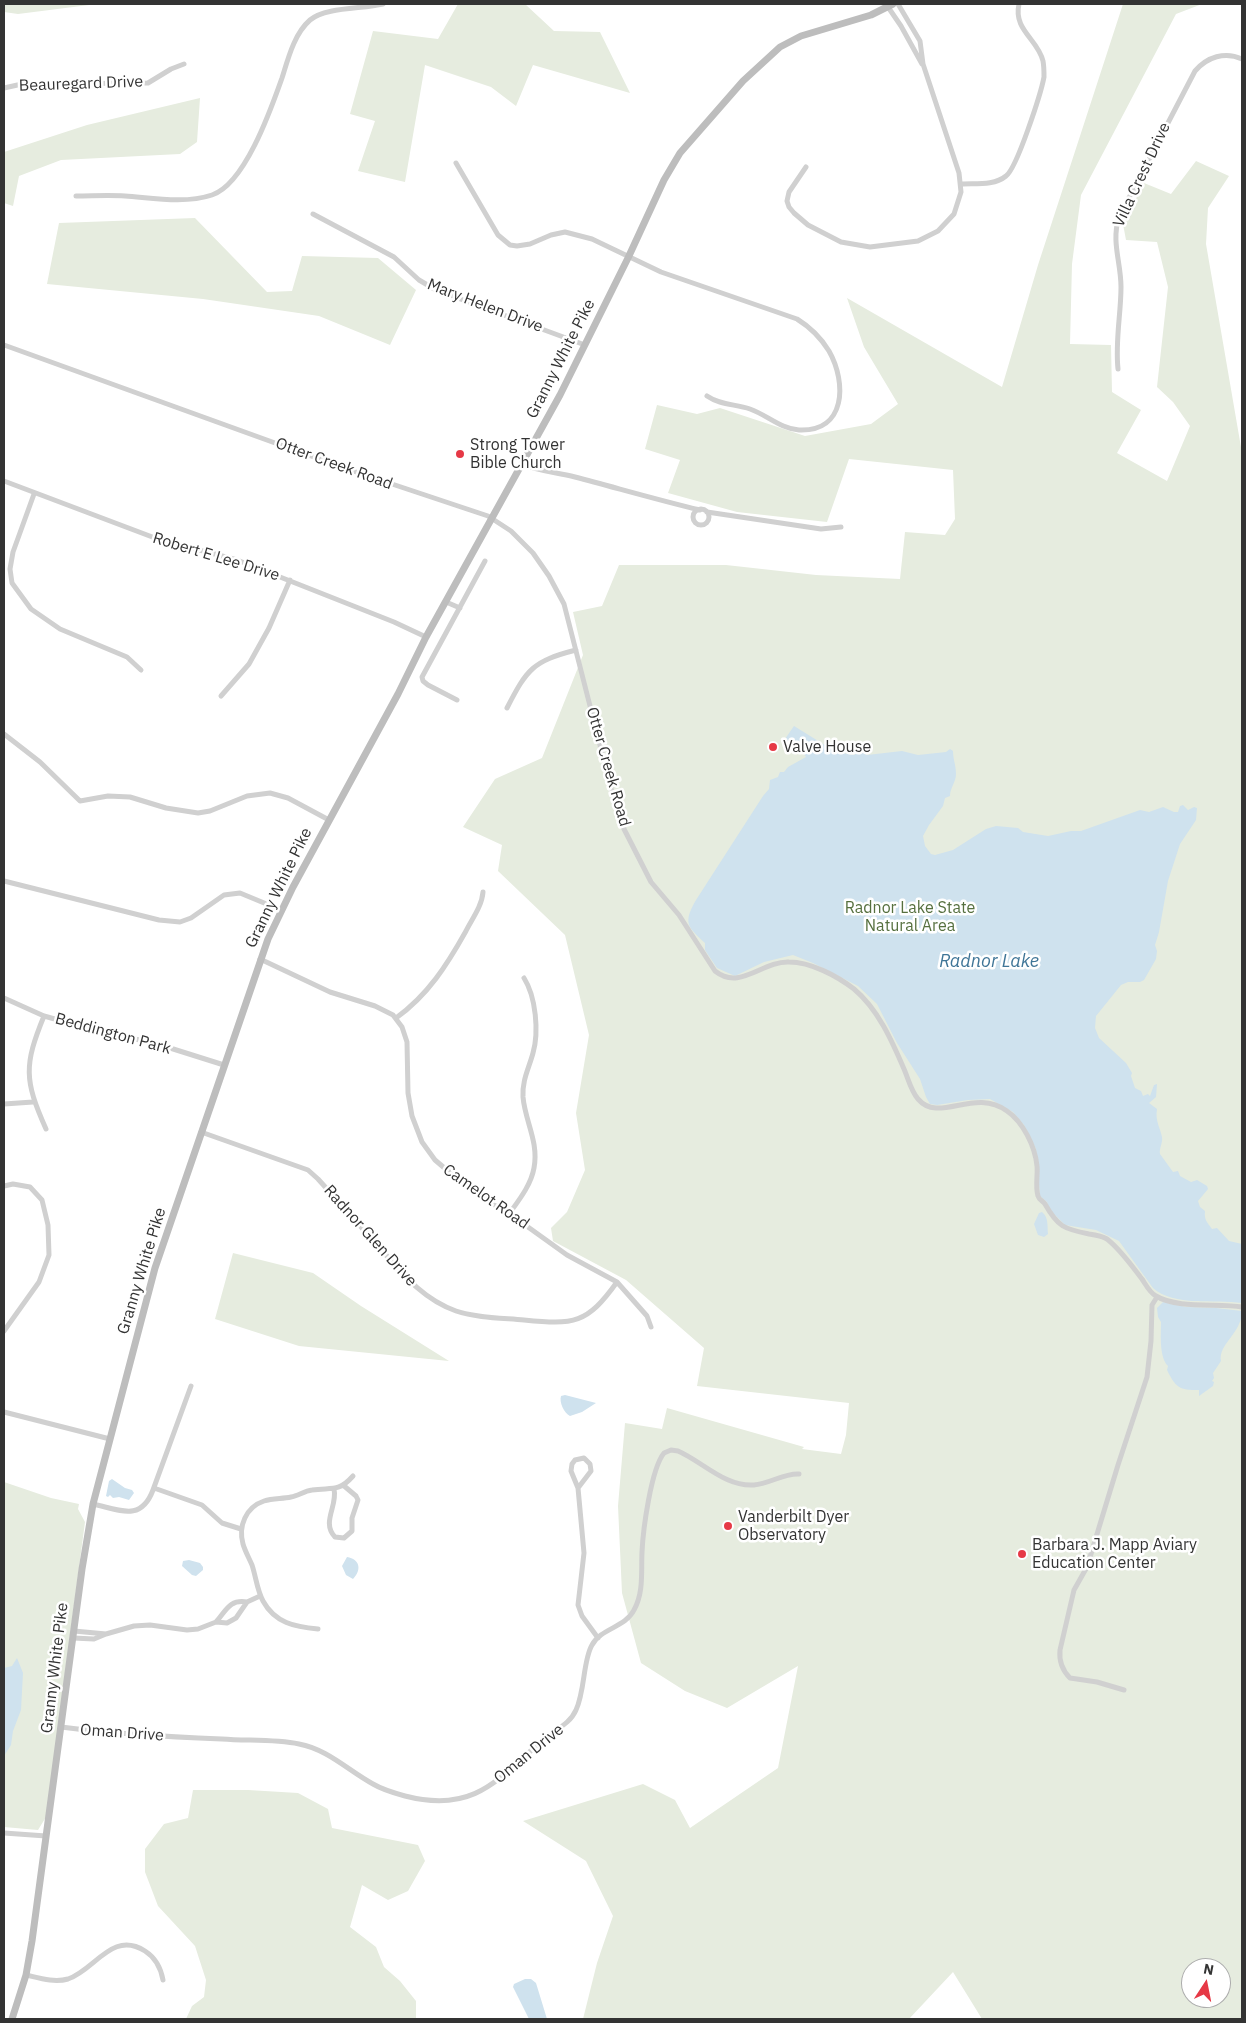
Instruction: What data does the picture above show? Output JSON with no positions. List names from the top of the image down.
{
  "streets": {
    "main road": ["Granny White Pike"],
    "street": [
      "Beauregard Drive",
      "Villa Crest Drive",
      "Mary Helen Drive",
      "Otter Creek Road",
      "Robert E Lee Drive",
      "Beddington Park",
      "Camelot Road",
      "Radnor Glen Drive",
      "Oman Drive"
    ]
  },
  "crossings": [
    ["Mary Helen Drive", "Granny White Pike"],
    ["Granny White Pike", "Otter Creek Road"],
    ["Granny White Pike", "Robert E Lee Drive"],
    ["Granny White Pike", "Beddington Park"],
    ["Granny White Pike", "Radnor Glen Drive"],
    ["Granny White Pike", "Oman Drive"],
    ["Camelot Road", "Radnor Glen Drive"]
  ],
  "water": ["Radnor Lake"],
  "parks": ["Radnor Lake State Natural Area"],
  "places": [
    "Strong Tower Bible Church",
    "Valve House",
    "Vanderbilt Dyer Observatory",
    "Barbara J. Mapp Aviary Education Center"
  ],
  "north": "top"
}
